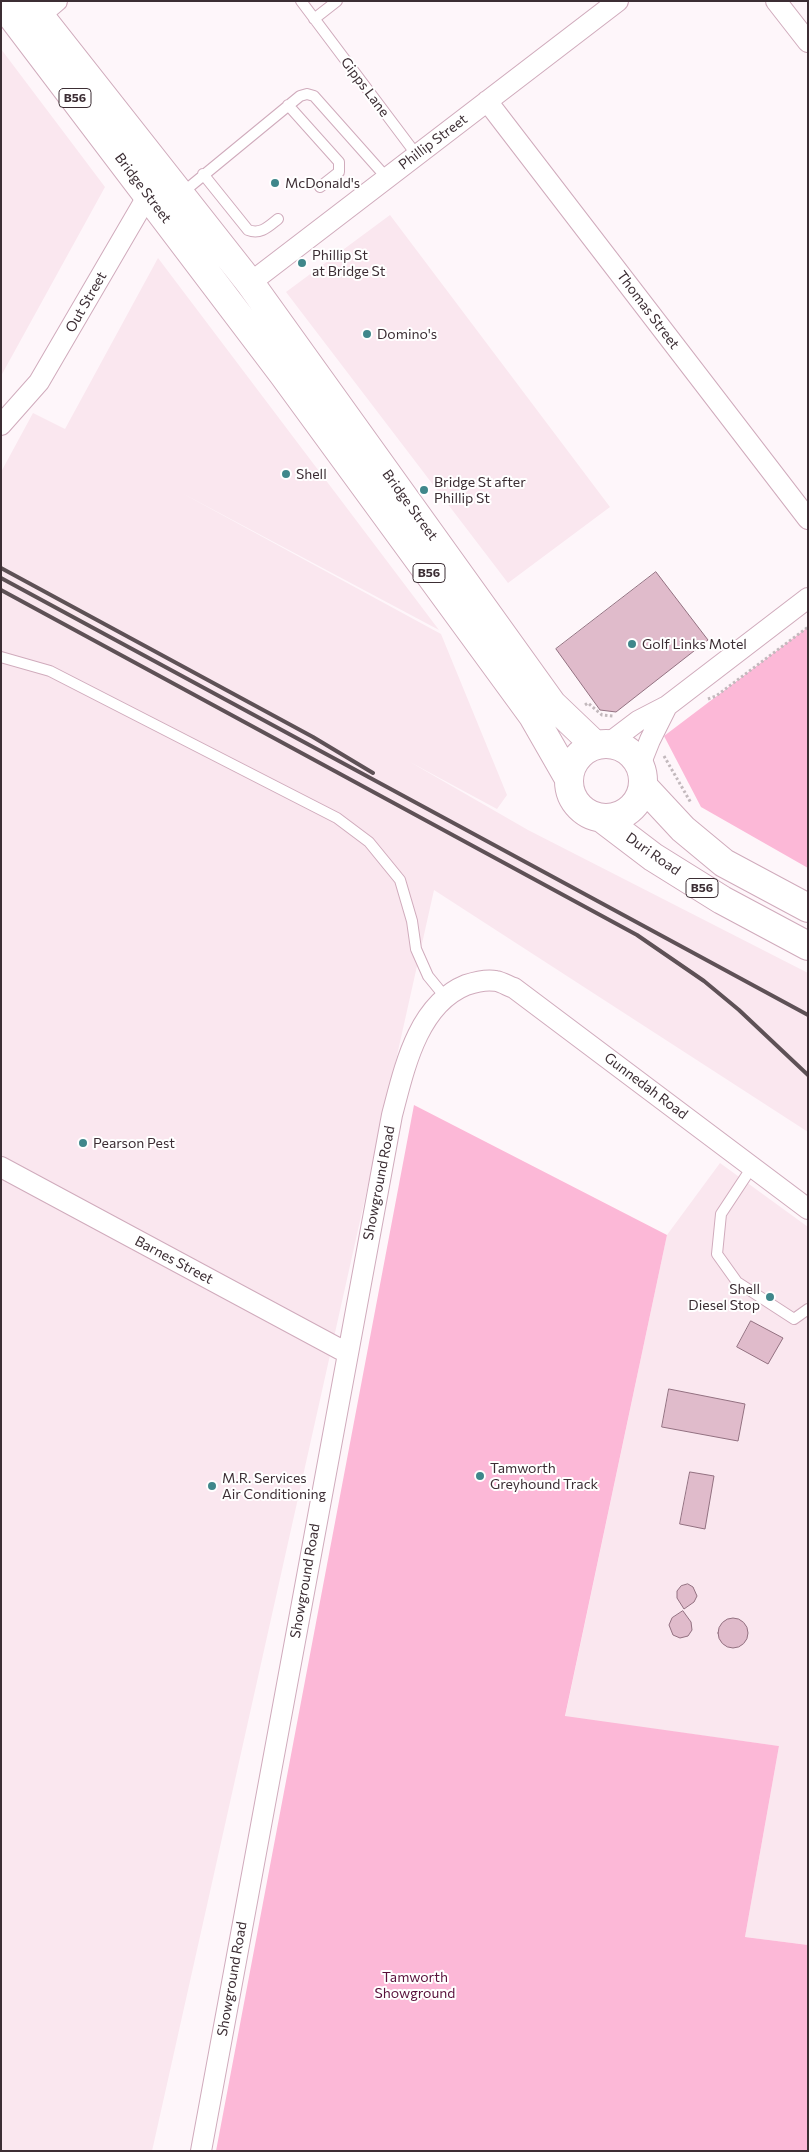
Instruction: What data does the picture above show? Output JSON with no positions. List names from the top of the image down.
{
  "streets": {
    "main road": ["B56", "Bridge Street", "Duri Road"],
    "street": [
      "Phillip Street",
      "Out Street",
      "Thomas Street",
      "Gunnedah Road",
      "Showground Road",
      "Barnes Street"
    ],
    "lane": ["Gipps Lane"]
  },
  "crossings": [
    ["Gipps Lane", "Phillip Street"],
    ["B56", "Bridge Street"],
    ["B56", "Duri Road"],
    ["Phillip Street", "Bridge Street"],
    ["Phillip Street", "Thomas Street"],
    ["Bridge Street", "Out Street"],
    ["Bridge Street", "Duri Road"],
    ["Gunnedah Road", "Showground Road"],
    ["Showground Road", "Barnes Street"]
  ],
  "parks": ["Tamworth Showground"],
  "places": [
    "McDonald's",
    "Phillip St at Bridge St",
    "Domino's",
    "Shell",
    "Bridge St after Phillip St",
    "Golf Links Motel",
    "Pearson Pest",
    "Shell Diesel Stop",
    "Tamworth Greyhound Track",
    "M.R. Services Air Conditioning"
  ]
}
